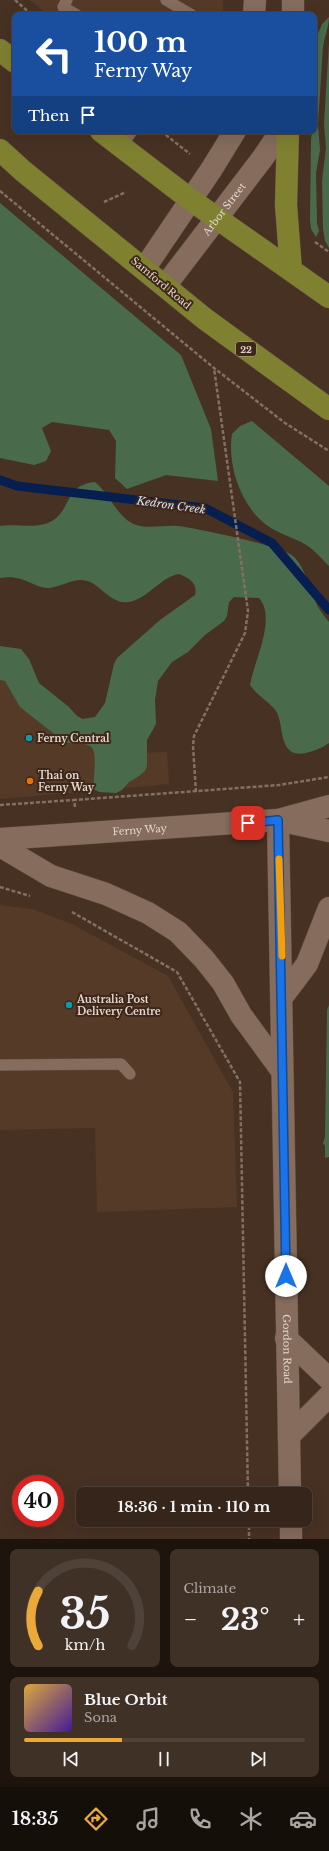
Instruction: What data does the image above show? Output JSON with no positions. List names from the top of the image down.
{
  "streets": {
    "main road": ["Samford Road", "22"],
    "street": ["Arbor Street", "Ferny Way", "Gordon Road"]
  },
  "crossings": [
    ["Arbor Street", "Samford Road"],
    ["Ferny Way", "Gordon Road"]
  ],
  "water": ["Kedron Creek"],
  "places": ["Ferny Central", "Thai on Ferny Way", "Australia Post Delivery Centre"],
  "page": {
    "turn": ["100 m", "Ferny Way"],
    "then": "Then",
    "limit": "40",
    "trip": "18:36 · 1 min · 110 m",
    "tile": "Climate",
    "heat": ["−", "23°", "+"],
    "song": ["Blue Orbit", "Sona"],
    "tabs": "18:35",
    "gauge": ["35", "km/h"]
  }
}
